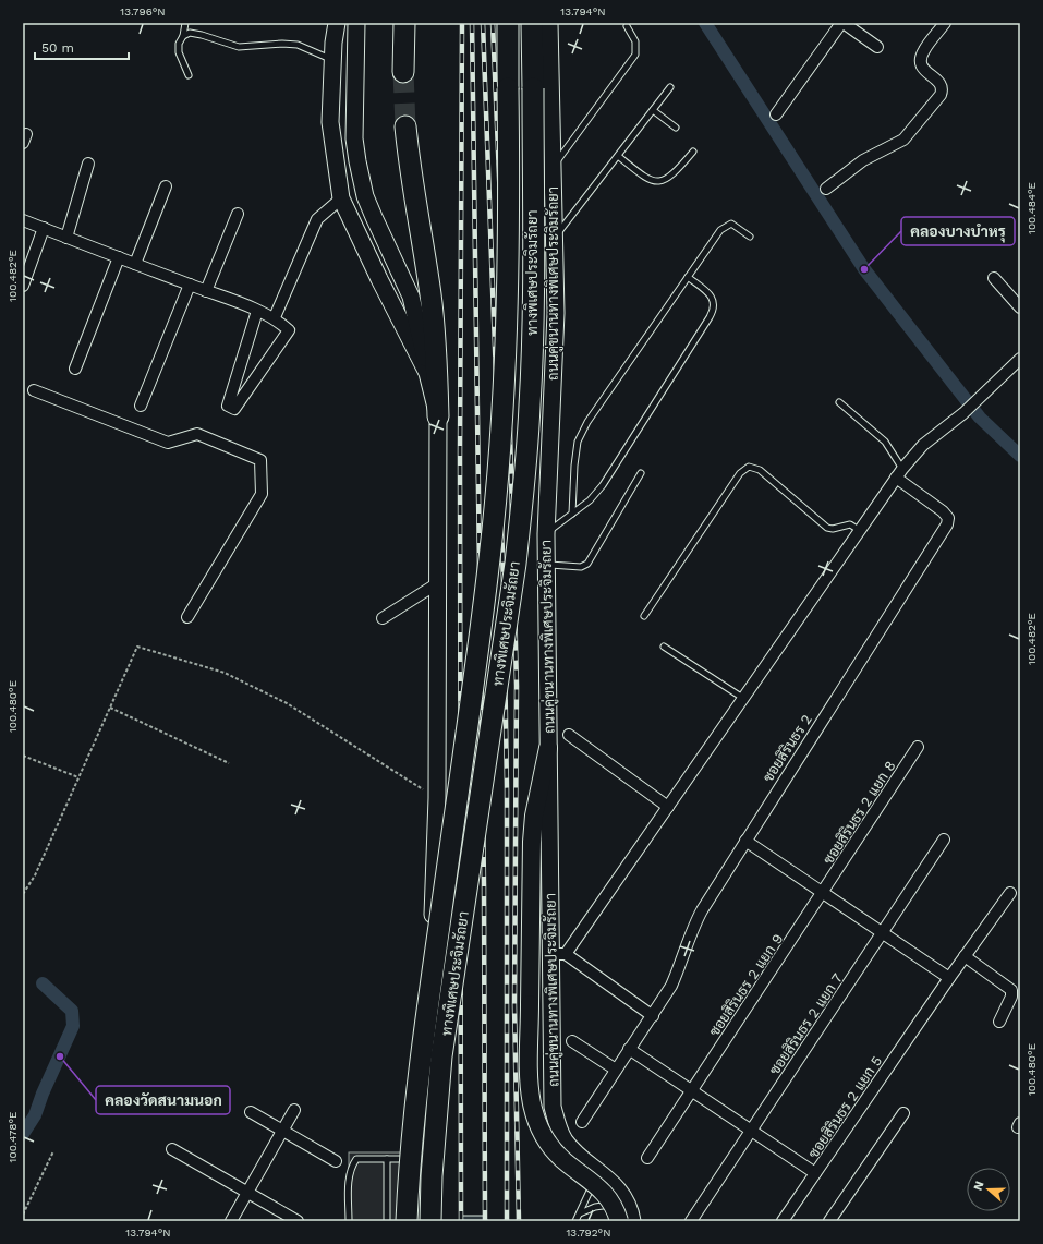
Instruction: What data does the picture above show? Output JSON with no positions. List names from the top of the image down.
{
  "streets": {
    "highway": ["ทางพิเศษประจิมรัถยา"],
    "main road": ["ถนนคู่ขนานทางพิเศษประจิมรัถยา"],
    "street": [
      "ซอยสิรินธร 2",
      "ซอยสิรินธร 2 แยก 8",
      "ซอยสิรินธร 2 แยก 9",
      "ซอยสิรินธร 2 แยก 7",
      "ซอยสิรินธร 2 แยก 5"
    ]
  },
  "crossings": [
    ["ซอยสิรินธร 2 แยก 8", "ซอยสิรินธร 2 แยก 9"],
    ["ซอยสิรินธร 2 แยก 9", "ซอยสิรินธร 2 แยก 5"],
    ["ซอยสิรินธร 2 แยก 7", "ซอยสิรินธร 2 แยก 5"]
  ],
  "places": ["คลองบางบำหรุ", "คลองวัดสนามนอก"],
  "scale_bar": "50 m",
  "north": "left",
  "coordinates": [
    "13.796°N",
    "13.794°N",
    "100.484°E",
    "100.482°E",
    "100.480°E",
    "100.478°E",
    "13.792°N"
  ]
}
